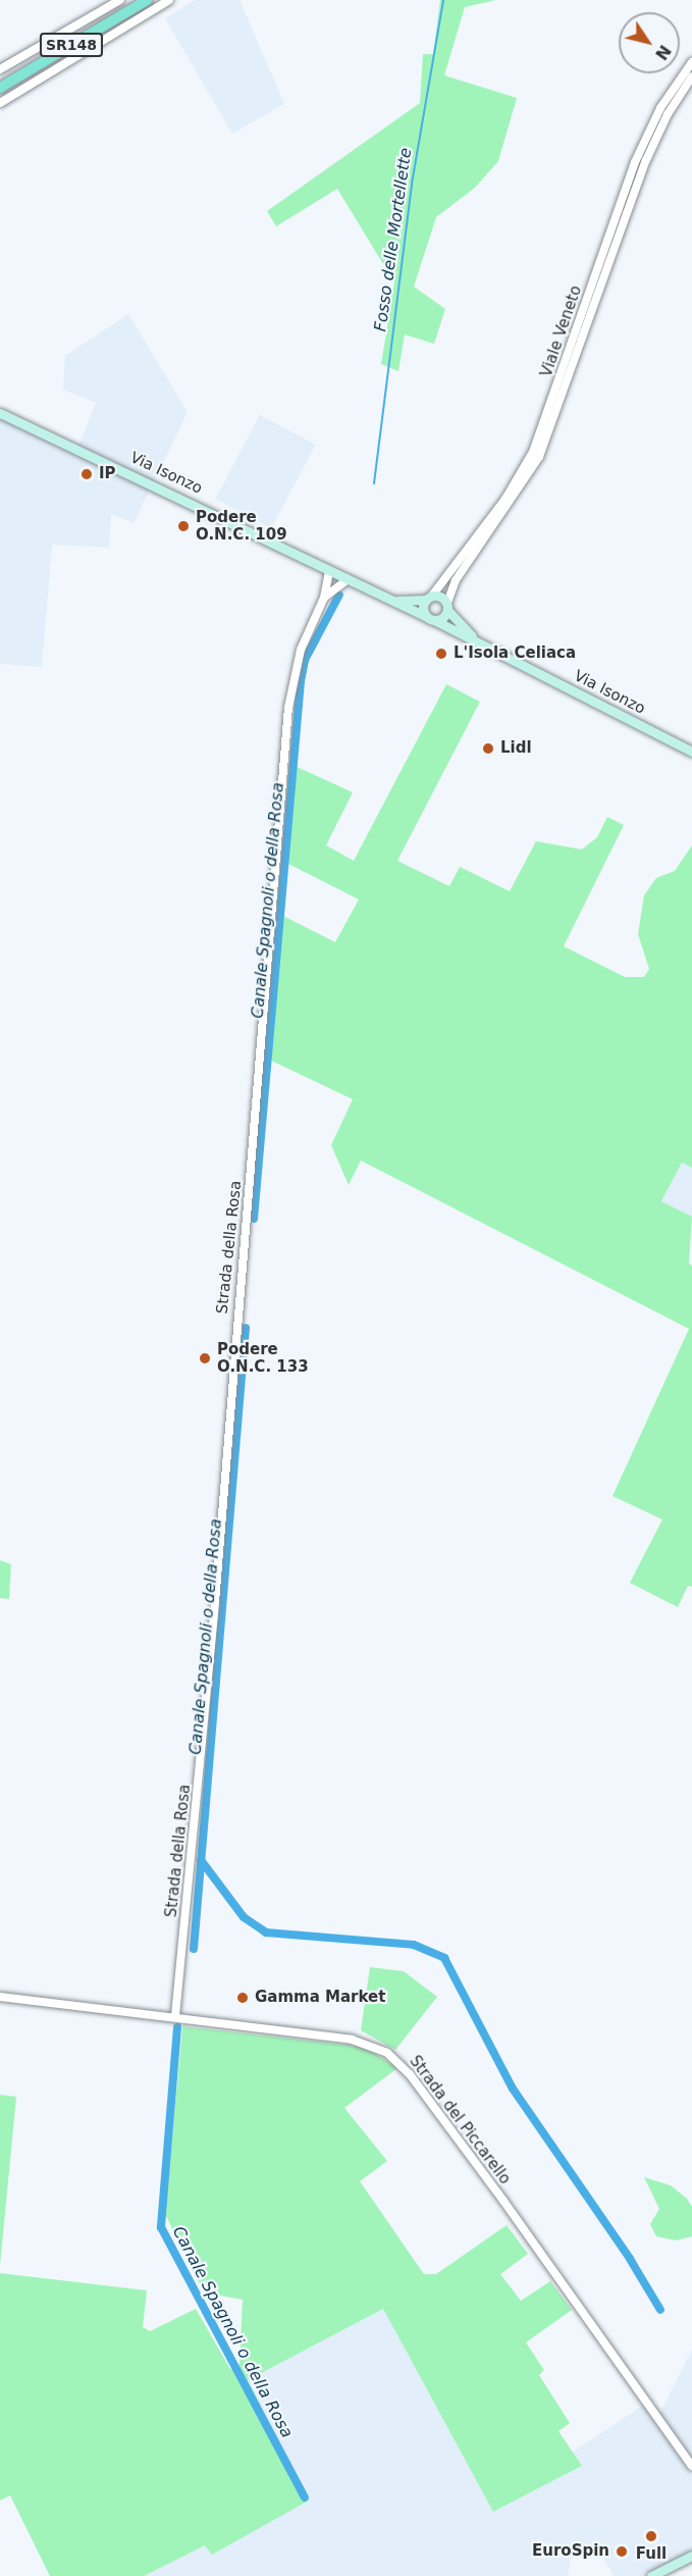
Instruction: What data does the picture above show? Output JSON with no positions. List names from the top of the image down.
{
  "streets": {
    "main road": ["SR148", "Via Isonzo"],
    "street": ["Viale Veneto", "Strada della Rosa", "Strada del Piccarello"]
  },
  "crossings": [
    ["Viale Veneto", "Via Isonzo"],
    ["Via Isonzo", "Strada della Rosa"],
    ["Strada della Rosa", "Strada del Piccarello"]
  ],
  "water": ["Fosso delle Mortellette", "Canale Spagnoli o della Rosa"],
  "places": [
    "IP",
    "Podere O.N.C. 109",
    "L'Isola Celiaca",
    "Lidl",
    "Podere O.N.C. 133",
    "Gamma Market",
    "Full",
    "EuroSpin"
  ],
  "north": "bottom right"
}
